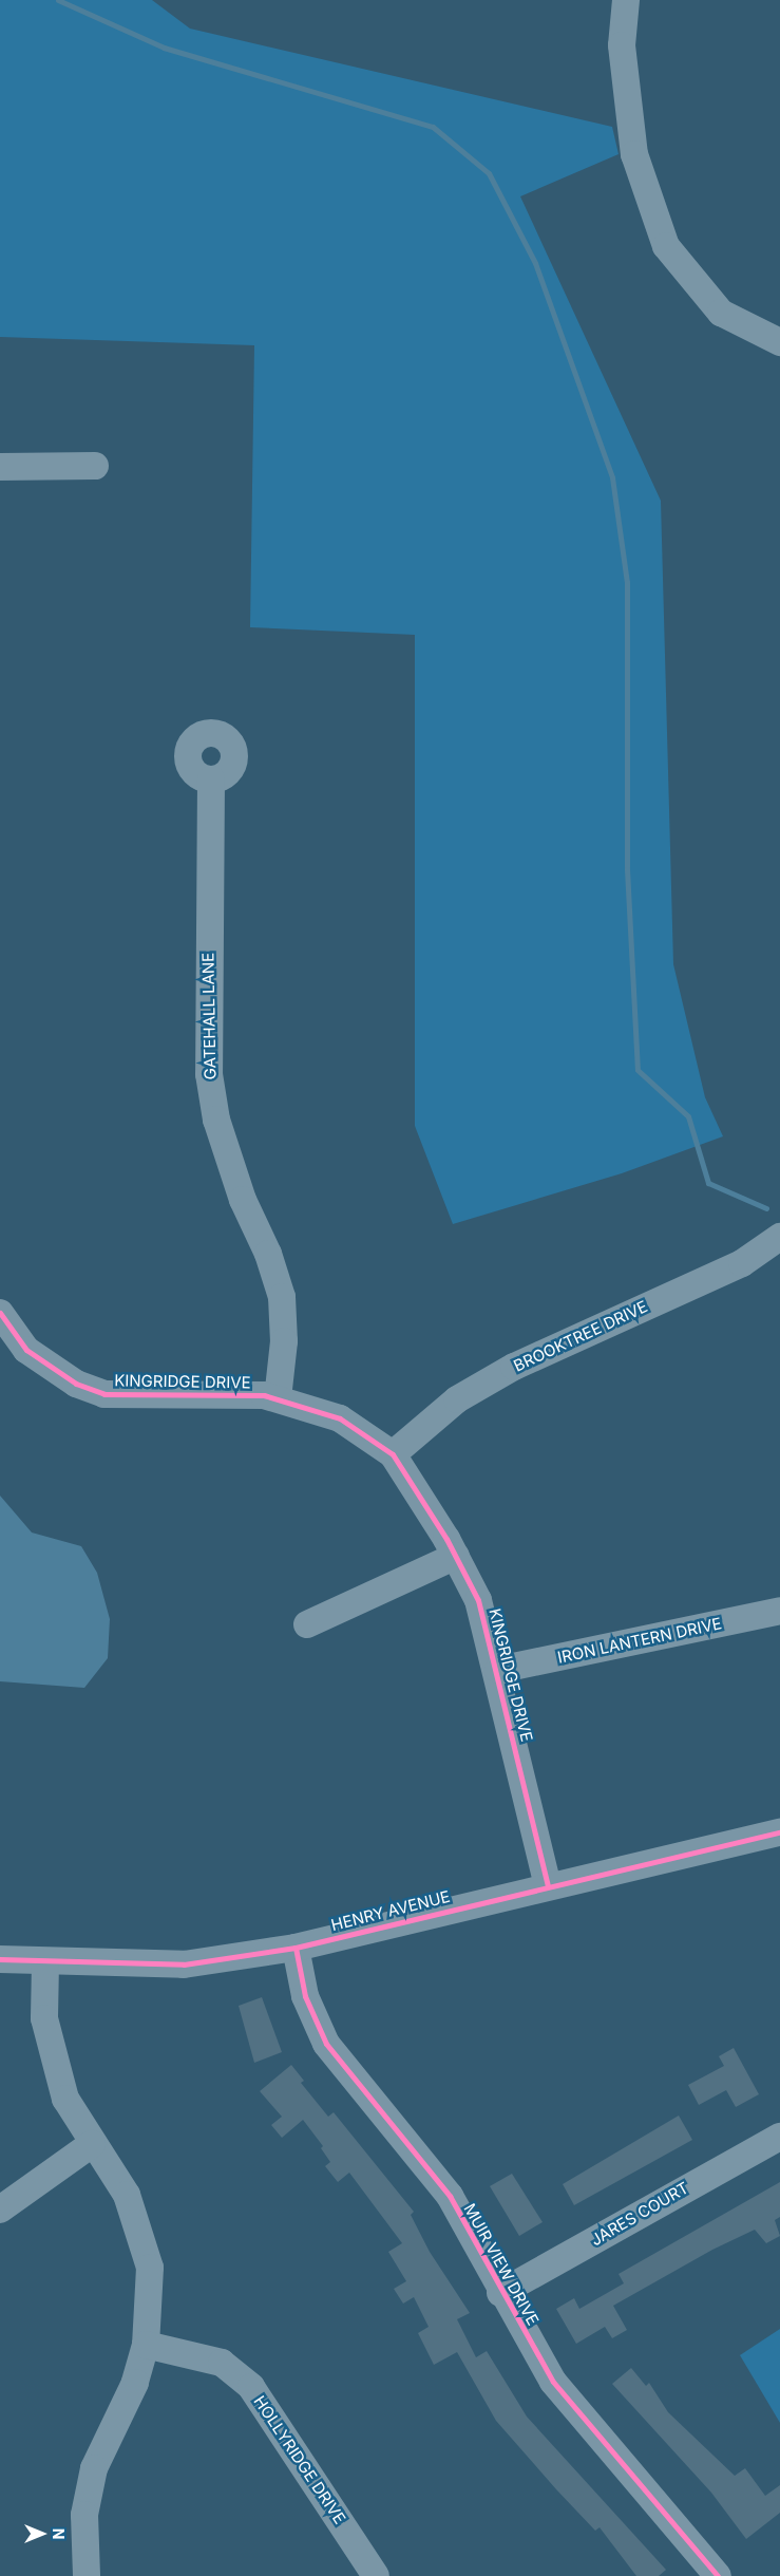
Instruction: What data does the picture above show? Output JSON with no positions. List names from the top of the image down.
{
  "streets": {
    "street": [
      "GATEHALL LANE",
      "BROOKTREE DRIVE",
      "KINGRIDGE DRIVE",
      "IRON LANTERN DRIVE",
      "HENRY AVENUE",
      "JARES COURT",
      "MUIR VIEW DRIVE",
      "HOLLYRIDGE DRIVE"
    ]
  },
  "crossings": [
    ["GATEHALL LANE", "KINGRIDGE DRIVE"],
    ["BROOKTREE DRIVE", "KINGRIDGE DRIVE"],
    ["KINGRIDGE DRIVE", "IRON LANTERN DRIVE"],
    ["KINGRIDGE DRIVE", "HENRY AVENUE"],
    ["HENRY AVENUE", "MUIR VIEW DRIVE"],
    ["JARES COURT", "MUIR VIEW DRIVE"]
  ],
  "north": "right"
}
